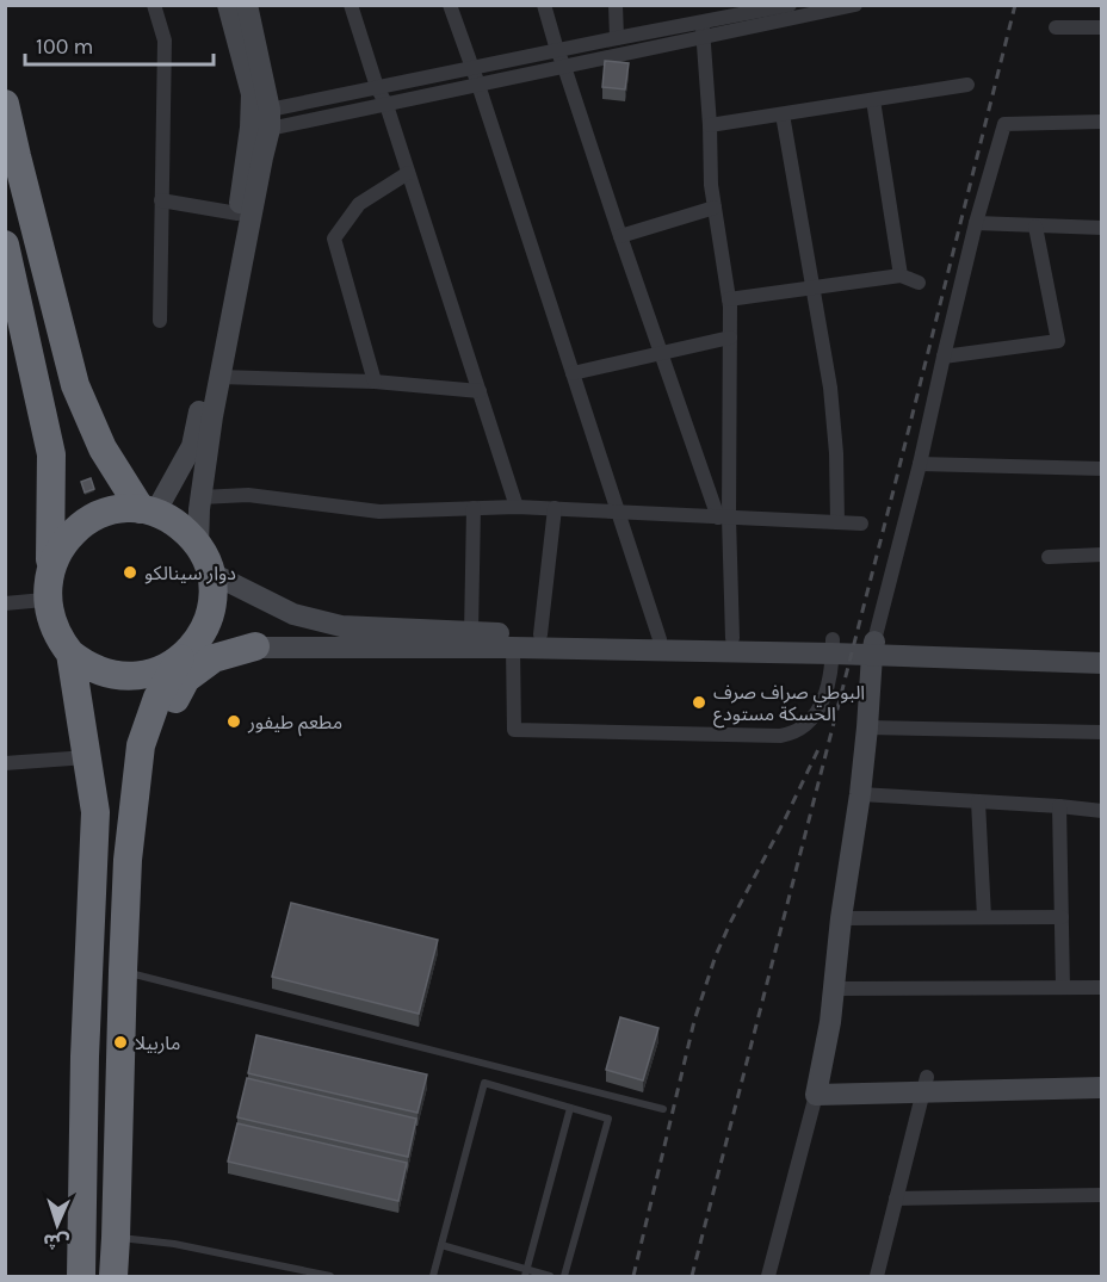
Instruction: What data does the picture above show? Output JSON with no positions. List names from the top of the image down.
{
  "places": [
    "دوار سينالكو",
    "البوطي صراف صرف الحسكة مستودع",
    "مطعم طيفور",
    "ماربيلا"
  ],
  "scale_bar": "100 m",
  "north": "bottom"
}
